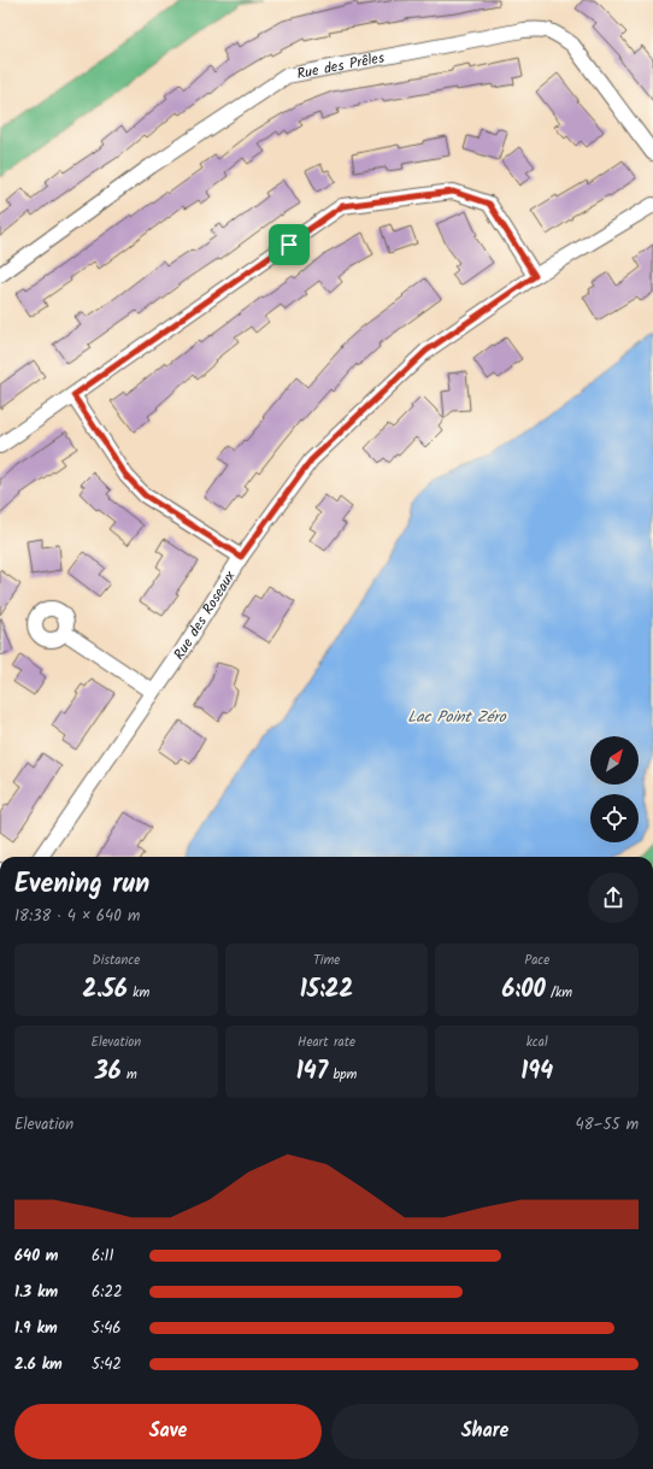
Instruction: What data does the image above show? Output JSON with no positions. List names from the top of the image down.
{
  "streets": {
    "street": ["Rue des Prêles", "Rue des Roseaux"]
  },
  "water": ["Lac Point Zéro"],
  "north": "top right",
  "page": {
    "heading": ["Evening run", "18:38 · 4 × 640 m"],
    "stats": [
      ["Distance", "2.56 km"],
      ["Time", "15:22"],
      ["Pace", "6:00 /km"],
      ["Elevation", "36 m"],
      ["Heart rate", "147 bpm"],
      ["kcal", "194"]
    ],
    "chart": ["Elevation", "48–55 m"],
    "list": [
      {
        "name": "640 m",
        "note": "6:11"
      },
      {
        "name": "1.3 km",
        "note": "6:22"
      },
      {
        "name": "1.9 km",
        "note": "5:46"
      },
      {
        "name": "2.6 km",
        "note": "5:42"
      }
    ],
    "buttons": ["Save", "Share"]
  }
}
